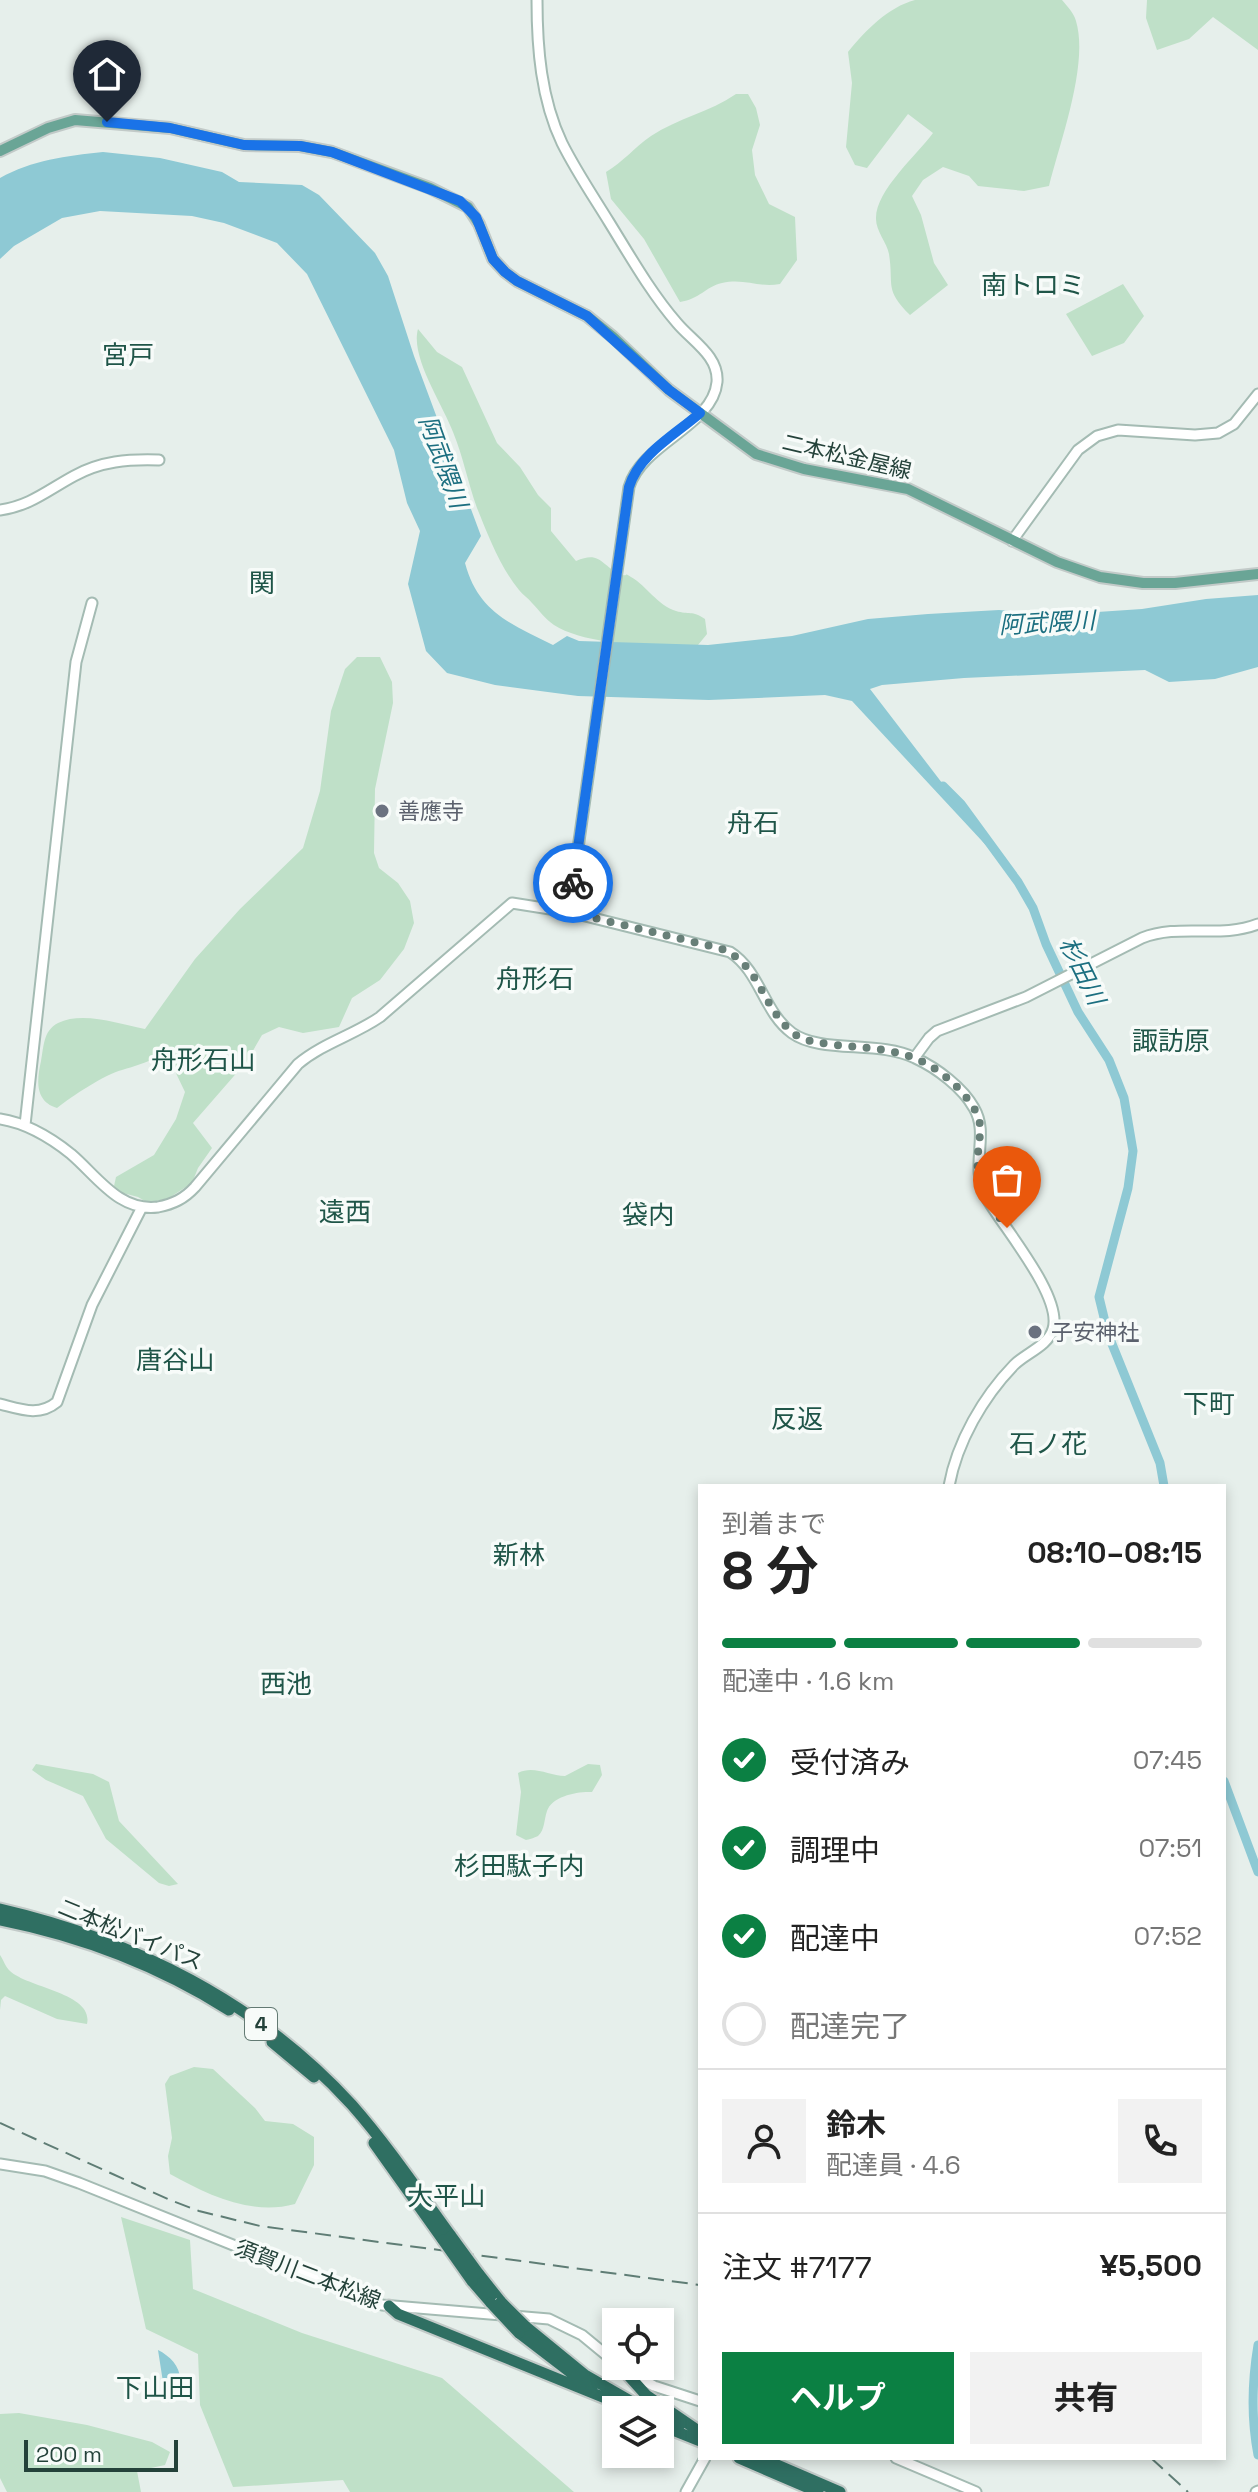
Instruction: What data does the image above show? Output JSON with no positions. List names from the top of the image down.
{
  "streets": {
    "highway": ["二本松バイパス", "4"],
    "main road": ["二本松金屋線"],
    "street": ["須賀川二本松線"]
  },
  "districts": [
    "南トロミ",
    "宮戸",
    "関",
    "舟石",
    "舟形石",
    "諏訪原",
    "舟形石山",
    "遠西",
    "袋内",
    "唐谷山",
    "下町",
    "反返",
    "石ノ花",
    "新林",
    "西池",
    "杉田駄子内",
    "大平山",
    "下山田"
  ],
  "water": ["阿武隈川", "杉田川"],
  "places": ["善應寺", "子安神社"],
  "scale_bar": "200 m",
  "page": {
    "heading": ["8 分", "到着まで", "08:10–08:15"],
    "panel": [
      "鈴木",
      "配達員 · 4.6",
      "注文 #7177",
      "¥5,500"
    ],
    "bar": "配達中 · 1.6 km",
    "list": [
      ["受付済み", "07:45"],
      ["調理中", "07:51"],
      ["配達中", "07:52"],
      "配達完了"
    ],
    "buttons": ["ヘルプ", "共有"],
    "scale": "200 m"
  }
}
